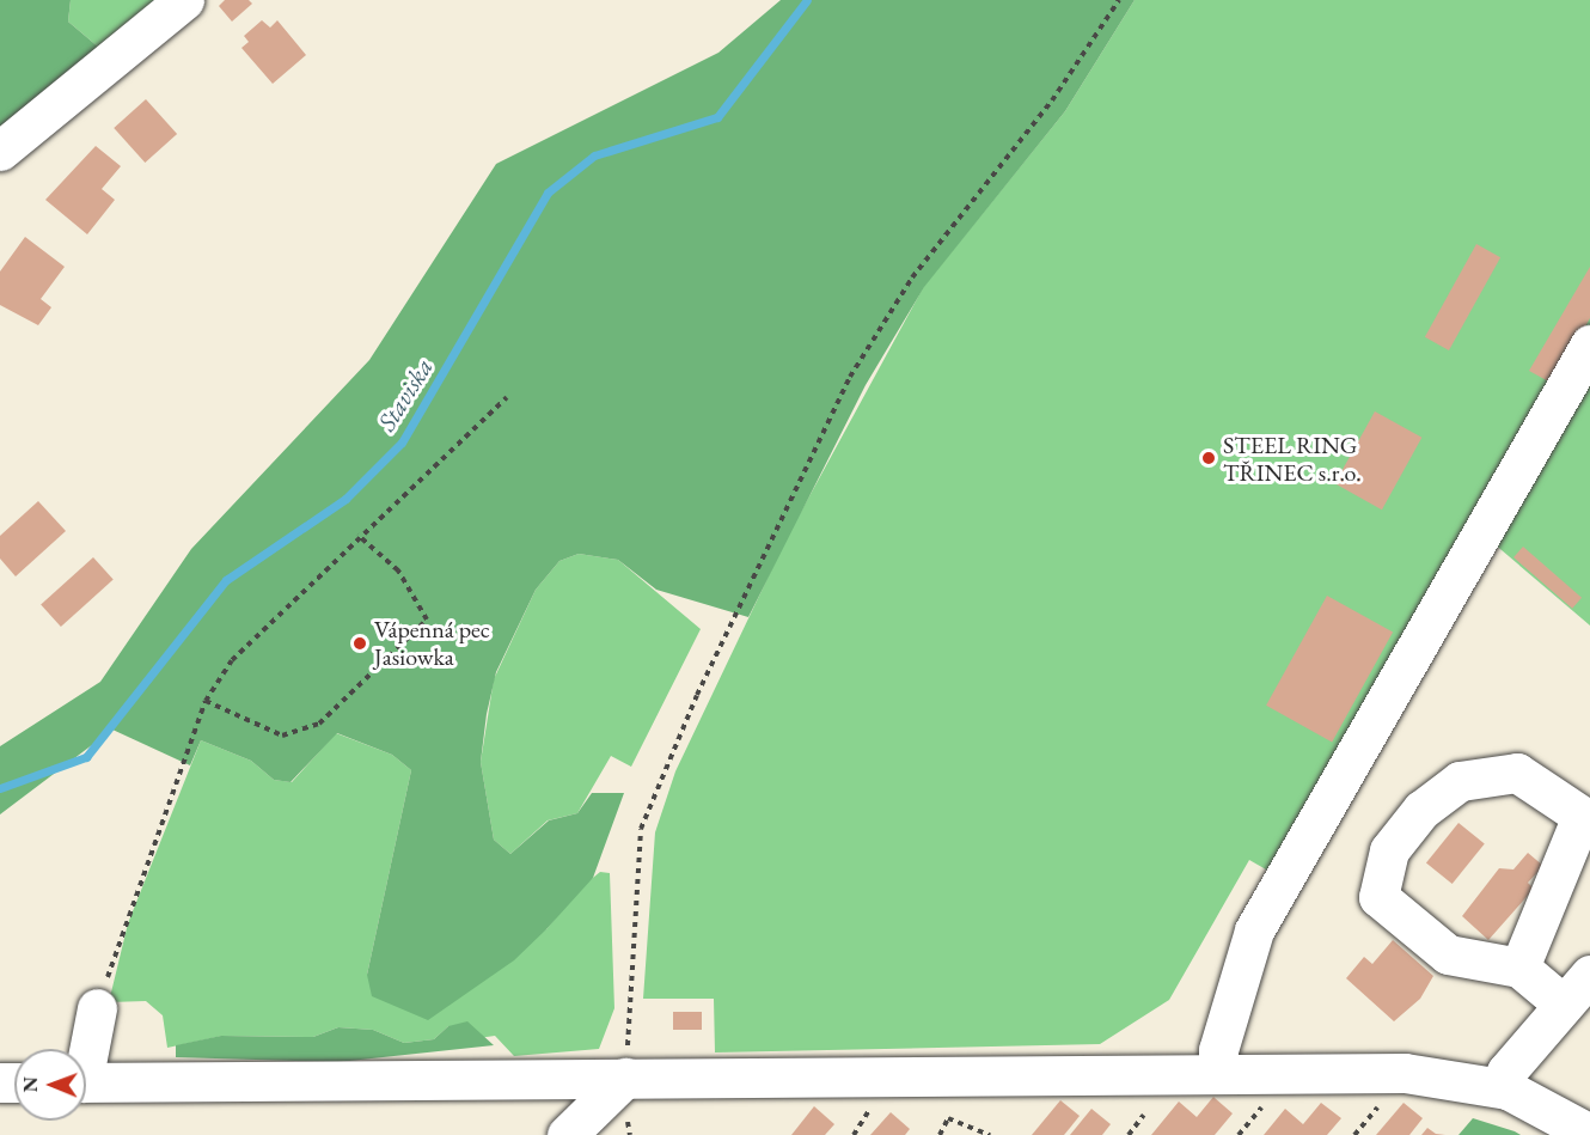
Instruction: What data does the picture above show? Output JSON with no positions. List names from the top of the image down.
{
  "water": ["Staviska"],
  "places": ["STEEL RING TŘINEC s.r.o.", "Vápenná pec Jasiowka"],
  "north": "left"
}
